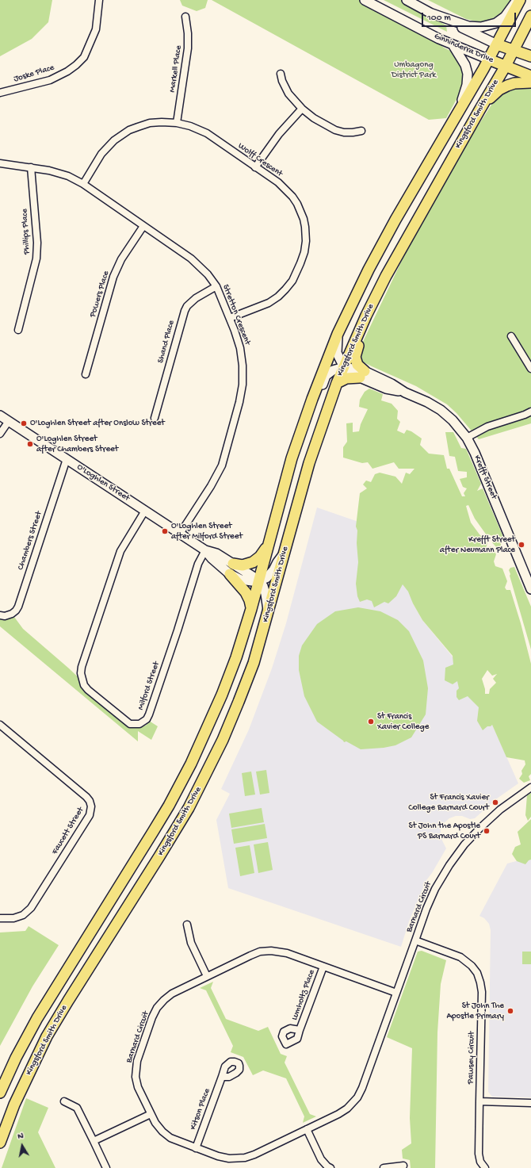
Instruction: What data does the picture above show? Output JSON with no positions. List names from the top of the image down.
{
  "streets": {
    "main road": ["Ginninderra Drive", "Kingsford Smith Drive"],
    "street": [
      "Markell Place",
      "Joske Place",
      "Wolff Crescent",
      "Phillips Place",
      "Powers Place",
      "Stretton Crescent",
      "Shand Place",
      "Krefft Street",
      "O'Loghlen Street",
      "Chambers Street",
      "Milford Street",
      "Faucett Street",
      "Barnard Circuit",
      "Lumholtz Place",
      "Pawsey Circuit",
      "Kitson Place"
    ]
  },
  "crossings": [
    ["Ginninderra Drive", "Kingsford Smith Drive"],
    ["Markell Place", "Wolff Crescent"],
    ["Kingsford Smith Drive", "Krefft Street"],
    ["Kingsford Smith Drive", "O'Loghlen Street"],
    ["Wolff Crescent", "Stretton Crescent"],
    ["Phillips Place", "Stretton Crescent"],
    ["Powers Place", "Stretton Crescent"],
    ["Stretton Crescent", "Shand Place"],
    ["Stretton Crescent", "O'Loghlen Street"],
    ["O'Loghlen Street", "Chambers Street"],
    ["O'Loghlen Street", "Milford Street"],
    ["Barnard Circuit", "Lumholtz Place"],
    ["Barnard Circuit", "Pawsey Circuit"],
    ["Barnard Circuit", "Kitson Place"]
  ],
  "parks": ["Umbagong District Park"],
  "places": [
    "O'Loghlen Street after Onslow Street",
    "O'Loghlen Street after Chambers Street",
    "O'Loghlen Street after Milford Street",
    "Krefft Street after Neumann Place",
    "St Francis Xavier College",
    "St Francis Xavier College Barnard Court",
    "St John the Apostle PS Barnard Court",
    "St John The Apostle Primary"
  ],
  "scale_bar": "100 m",
  "north": "top"
}
